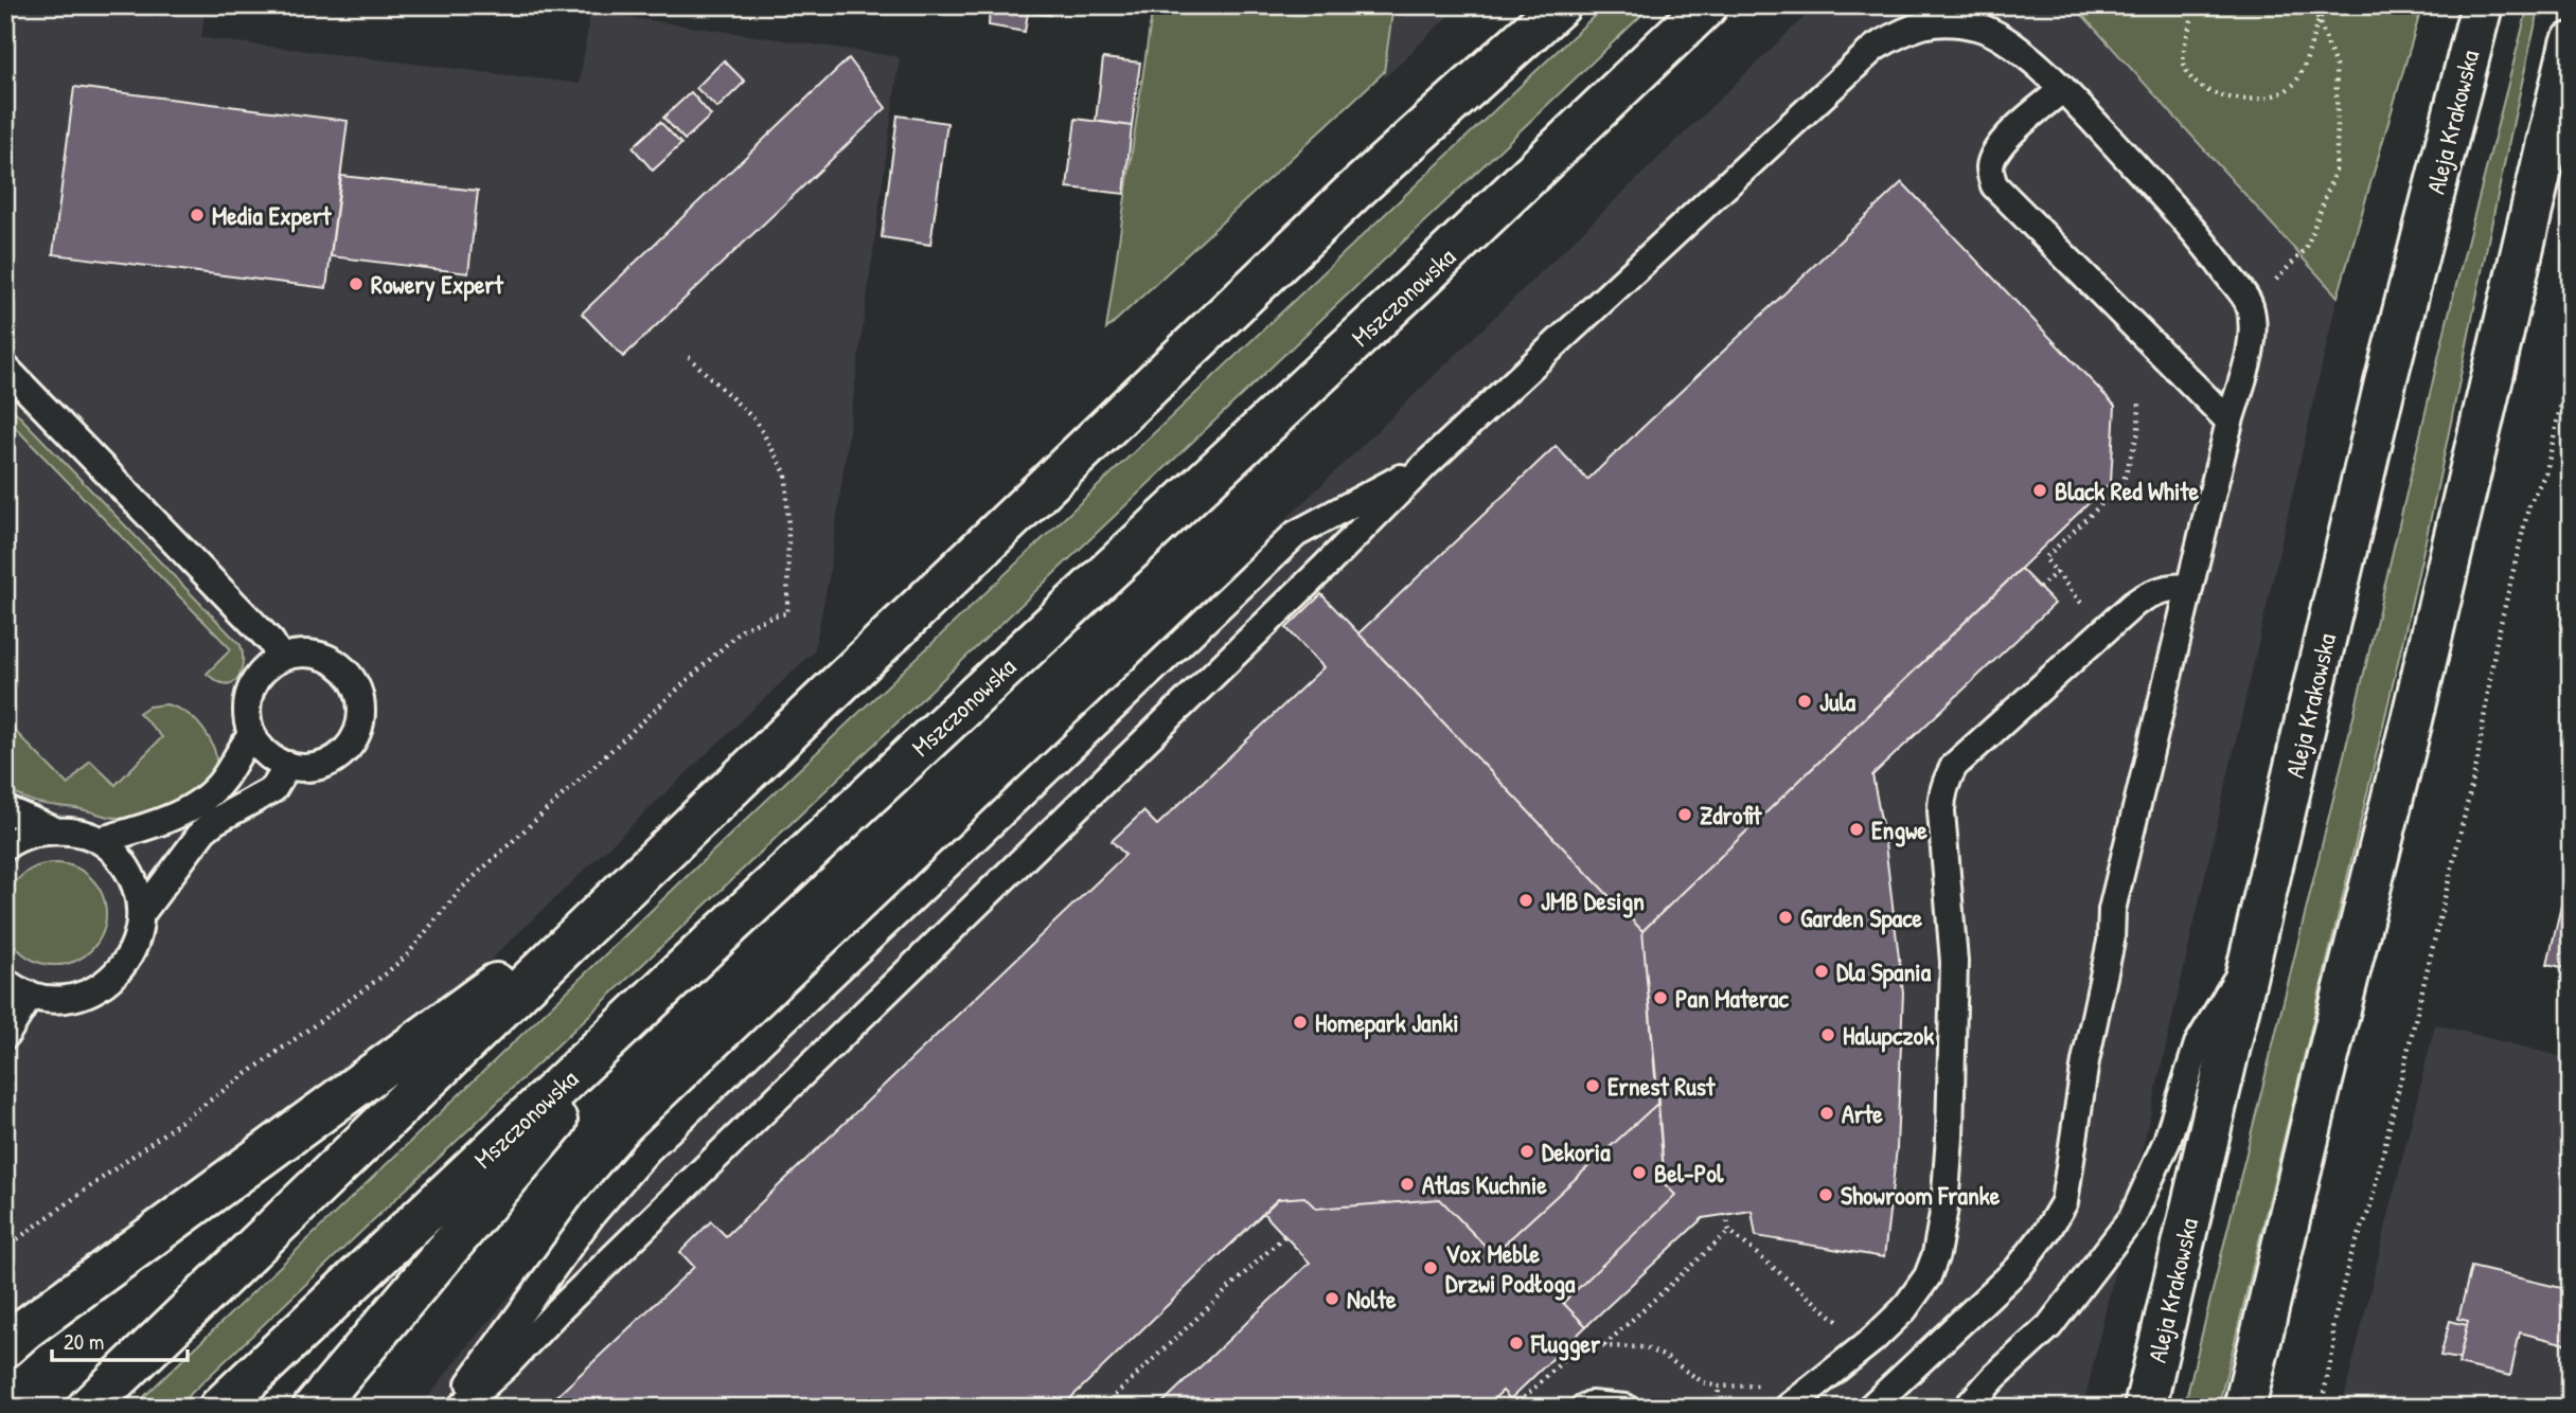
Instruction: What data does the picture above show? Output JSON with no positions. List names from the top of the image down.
{
  "streets": {
    "main road": ["Aleja Krakowska", "Mszczonowska"]
  },
  "places": [
    "Media Expert",
    "Rowery Expert",
    "Black Red White",
    "Jula",
    "Zdrofit",
    "Engwe",
    "JMB Design",
    "Garden Space",
    "Dla Spania",
    "Pan Materac",
    "Homepark Janki",
    "Halupczok",
    "Ernest Rust",
    "Arte",
    "Dekoria",
    "Bel-Pol",
    "Atlas Kuchnie",
    "Showroom Franke",
    "Vox Meble Drzwi Podłoga",
    "Nolte",
    "Flugger"
  ],
  "scale_bar": "20 m"
}
